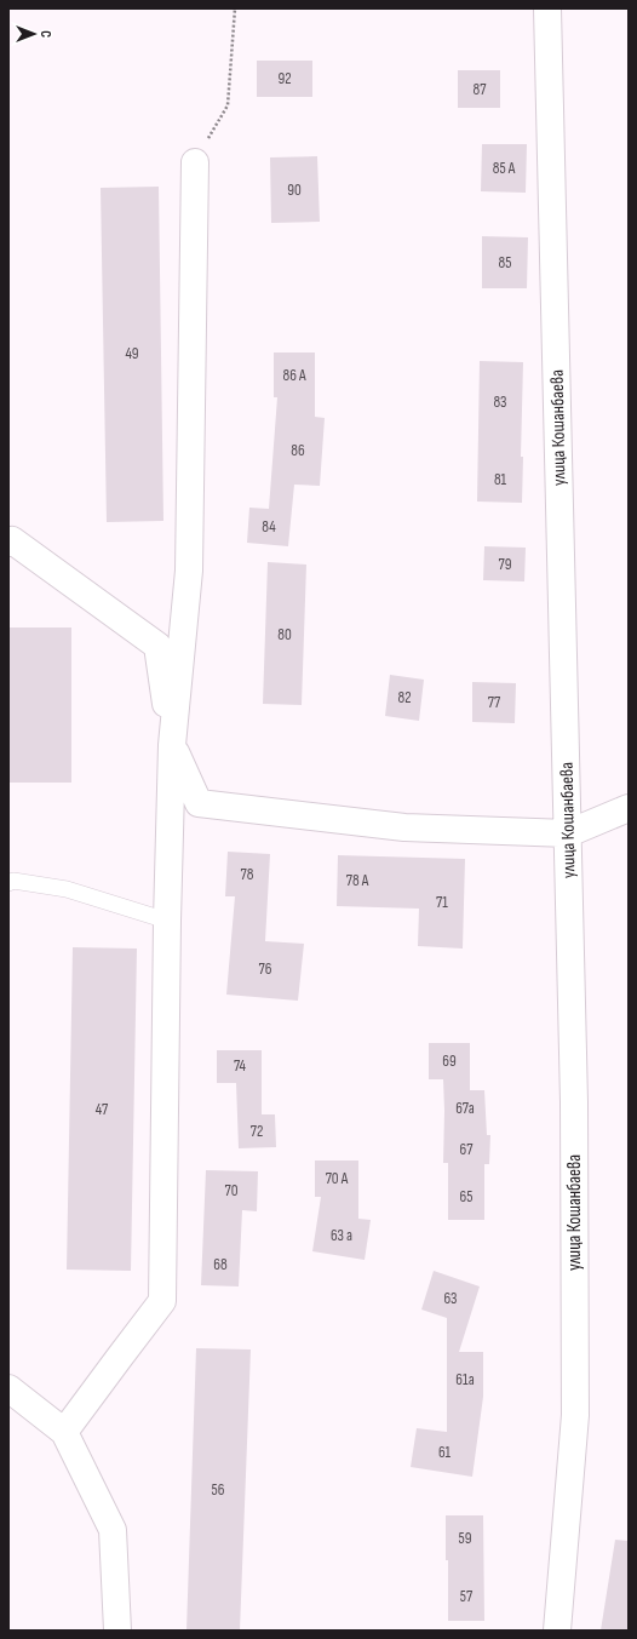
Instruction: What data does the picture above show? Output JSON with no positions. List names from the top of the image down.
{
  "streets": {
    "street": ["улица Кошанбаева"]
  },
  "house_numbers": [
    "92",
    "87",
    "85 А",
    "90",
    "85",
    "49",
    "86 А",
    "83",
    "86",
    "81",
    "84",
    "79",
    "80",
    "82",
    "77",
    "78",
    "78 А",
    "71",
    "76",
    "69",
    "74",
    "67а",
    "47",
    "72",
    "67",
    "70 А",
    "70",
    "65",
    "63 а",
    "68",
    "63",
    "61а",
    "61",
    "56",
    "59",
    "57"
  ],
  "north": "right"
}
